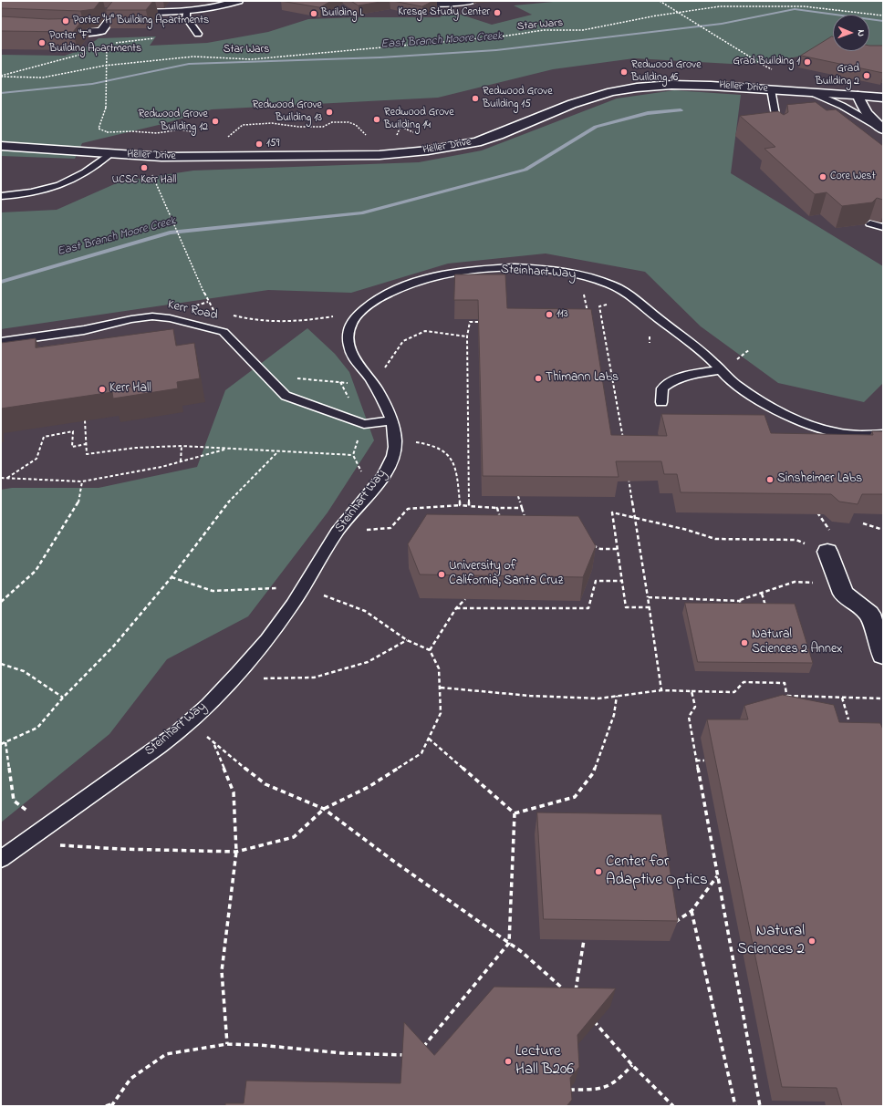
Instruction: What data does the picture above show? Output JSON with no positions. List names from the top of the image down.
{
  "streets": {
    "main road": ["Heller Drive"],
    "lane": ["Steinhart Way", "Kerr Road"],
    "path": ["Star Wars"]
  },
  "crossings": [
    ["Steinhart Way", "Kerr Road"]
  ],
  "water": ["East Branch Moore Creek"],
  "places": [
    "Kresge Study Center",
    "Building L",
    "Porter \"H\" Building Apartments",
    "Porter \"F\" Building Apartments",
    "Grad Building 1",
    "Redwood Grove Building 16",
    "Grad Building 2",
    "Redwood Grove Building 15",
    "Redwood Grove Building 13",
    "Redwood Grove Building 14",
    "Redwood Grove Building 12",
    "159",
    "UCSC Kerr Hall",
    "Core West",
    "113",
    "Thimann Labs",
    "Kerr Hall",
    "Sinsheimer Labs",
    "University of California, Santa Cruz",
    "Natural Sciences 2 Annex",
    "Center for Adaptive Optics",
    "Natural Sciences 2",
    "Lecture Hall B206"
  ],
  "north": "right"
}
